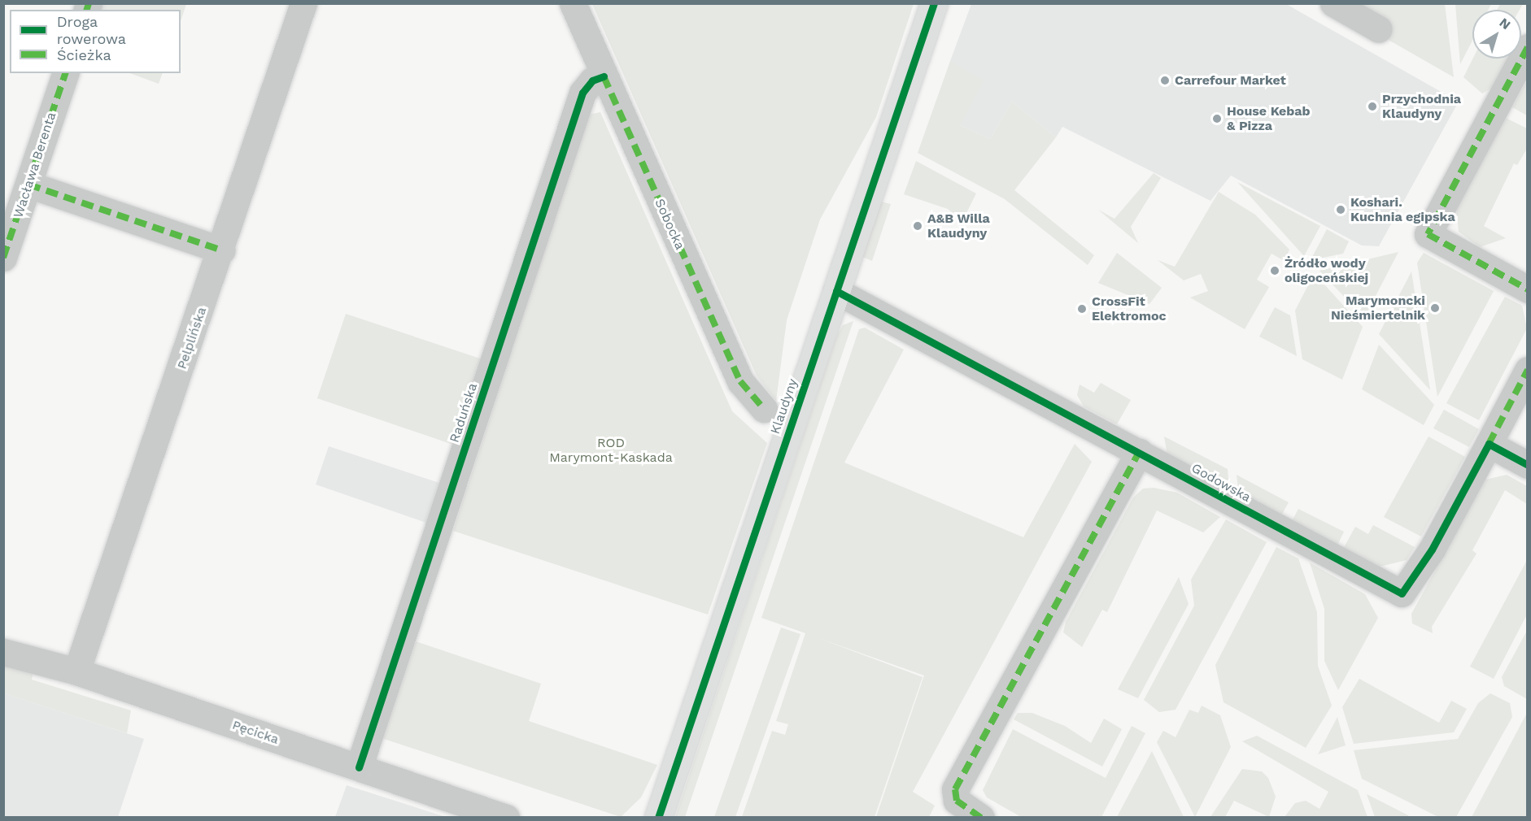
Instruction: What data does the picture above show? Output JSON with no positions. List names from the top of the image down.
{
  "streets": {
    "street": [
      "Wacława Berenta",
      "Sobocka",
      "Pelplińska",
      "Klaudyny",
      "Raduńska",
      "Godowska",
      "Pęcicka"
    ]
  },
  "crossings": [
    ["Sobocka", "Raduńska"],
    ["Pelplińska", "Pęcicka"],
    ["Klaudyny", "Godowska"],
    ["Raduńska", "Pęcicka"]
  ],
  "parks": ["ROD Marymont-Kaskada"],
  "places": [
    "Carrefour Market",
    "Przychodnia Klaudyny",
    "House Kebab & Pizza",
    "Koshari. Kuchnia egipska",
    "A&B Willa Klaudyny",
    "Żródło wody oligoceńskiej",
    "Marymoncki Nieśmiertelnik",
    "CrossFit Elektromoc"
  ],
  "legend": ["Droga rowerowa", "Ścieżka"],
  "north": "top right"
}
